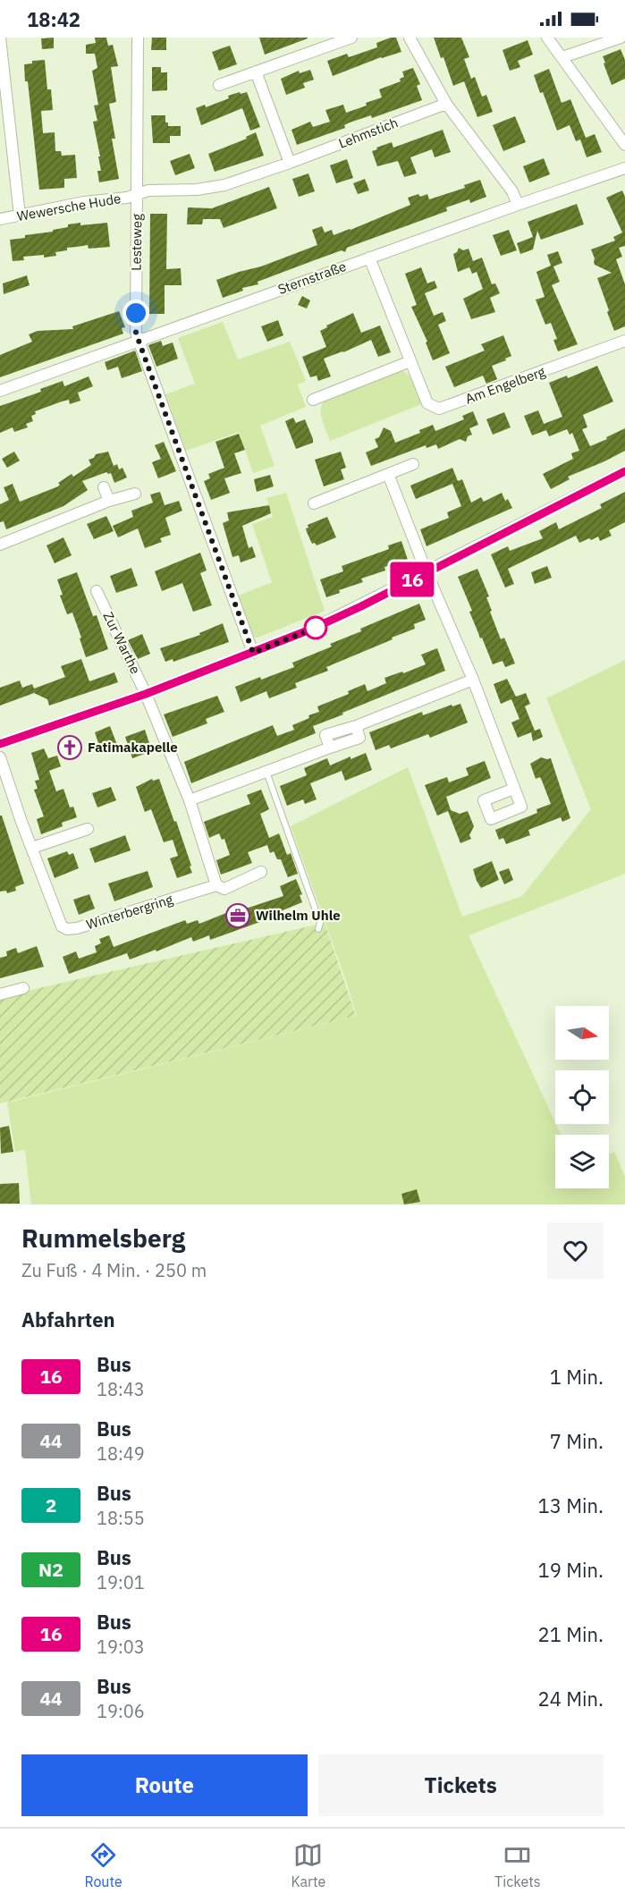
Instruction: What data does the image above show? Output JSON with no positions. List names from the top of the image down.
{
  "streets": {
    "street": [
      "Lehmstich",
      "Wewersche Hude",
      "Lesteweg",
      "Sternstraße",
      "Am Engelberg",
      "Zur Warthe",
      "Winterbergring"
    ]
  },
  "crossings": [
    ["Lehmstich", "Wewersche Hude"],
    ["Lehmstich", "Lesteweg"],
    ["Wewersche Hude", "Lesteweg"],
    ["Lesteweg", "Sternstraße"],
    ["Sternstraße", "Am Engelberg"]
  ],
  "places": {
    "church": ["Fatimakapelle"],
    "office": ["Wilhelm Uhle"]
  },
  "lines": ["bus line 16"],
  "north": "right",
  "page": {
    "status": "18:42",
    "on_map": "16",
    "heading": [
      ["Rummelsberg", "Zu Fuß · 4 Min. · 250 m"],
      "Abfahrten"
    ],
    "list": [
      {
        "mark": "16",
        "name": "Bus",
        "note": "18:43",
        "value": "1 Min."
      },
      {
        "mark": "44",
        "name": "Bus",
        "note": "18:49",
        "value": "7 Min."
      },
      {
        "mark": "2",
        "name": "Bus",
        "note": "18:55",
        "value": "13 Min."
      },
      {
        "mark": "N2",
        "name": "Bus",
        "note": "19:01",
        "value": "19 Min."
      },
      {
        "mark": "16",
        "name": "Bus",
        "note": "19:03",
        "value": "21 Min."
      },
      {
        "mark": "44",
        "name": "Bus",
        "note": "19:06",
        "value": "24 Min."
      }
    ],
    "buttons": ["Route", "Tickets"],
    "tabs": ["Route", "Karte", "Tickets"]
  }
}
